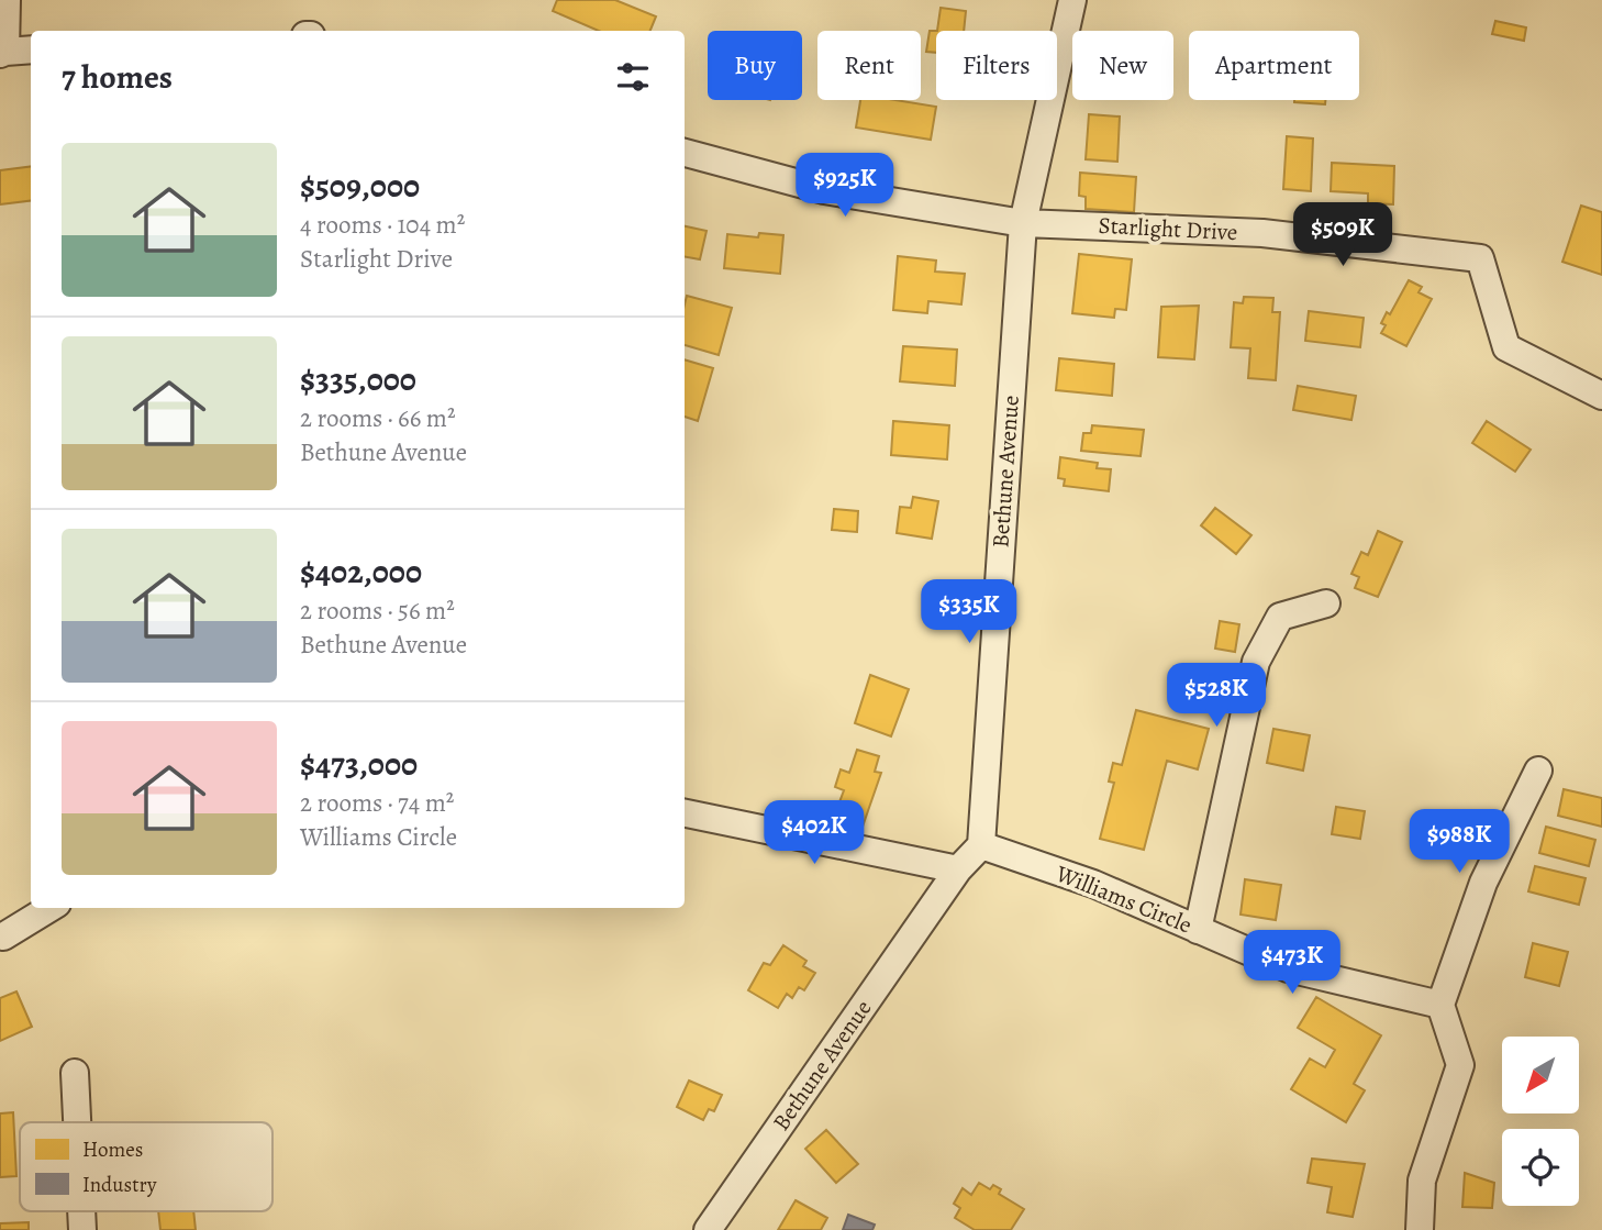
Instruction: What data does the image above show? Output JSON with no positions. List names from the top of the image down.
{
  "streets": {
    "street": ["Starlight Drive", "Bethune Avenue", "Williams Circle"]
  },
  "crossings": [
    ["Starlight Drive", "Bethune Avenue"],
    ["Bethune Avenue", "Williams Circle"]
  ],
  "legend": ["Homes", "Industry"],
  "north": "bottom left",
  "page": {
    "chip": [
      "Buy",
      "Rent",
      "Filters",
      "New",
      "Apartment"
    ],
    "heading": "7 homes",
    "list": [
      {
        "name": "$509,000",
        "note": "4 rooms · 104 m² · Starlight Drive"
      },
      {
        "name": "$335,000",
        "note": "2 rooms · 66 m² · Bethune Avenue"
      },
      {
        "name": "$402,000",
        "note": "2 rooms · 56 m² · Bethune Avenue"
      },
      {
        "name": "$473,000",
        "note": "2 rooms · 74 m² · Williams Circle"
      }
    ],
    "price": [
      "$925K",
      "$509K",
      "$335K",
      "$528K",
      "$402K",
      "$988K",
      "$473K"
    ]
  }
}
